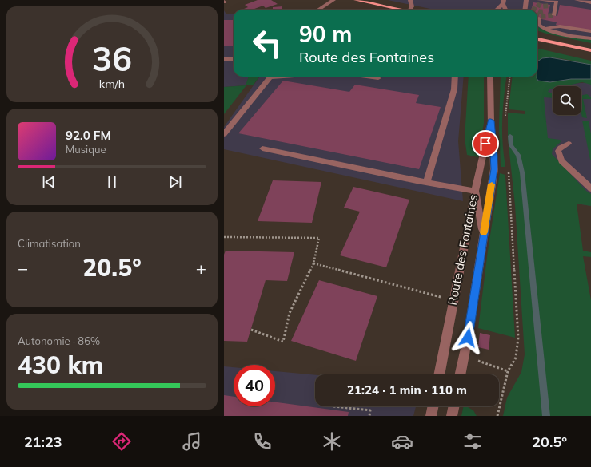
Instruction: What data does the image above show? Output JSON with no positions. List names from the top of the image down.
{
  "streets": {
    "street": ["Route des Fontaines"]
  },
  "page": {
    "turn": ["90 m", "Route des Fontaines"],
    "song": ["92.0 FM", "Musique"],
    "tile": [
      "Climatisation",
      ["Autonomie · 86%", "430 km"]
    ],
    "heat": ["−", "20.5°", "+"],
    "limit": "40",
    "trip": "21:24 · 1 min · 110 m",
    "tabs": ["21:23", "20.5°"],
    "gauge": ["36", "km/h"]
  }
}
